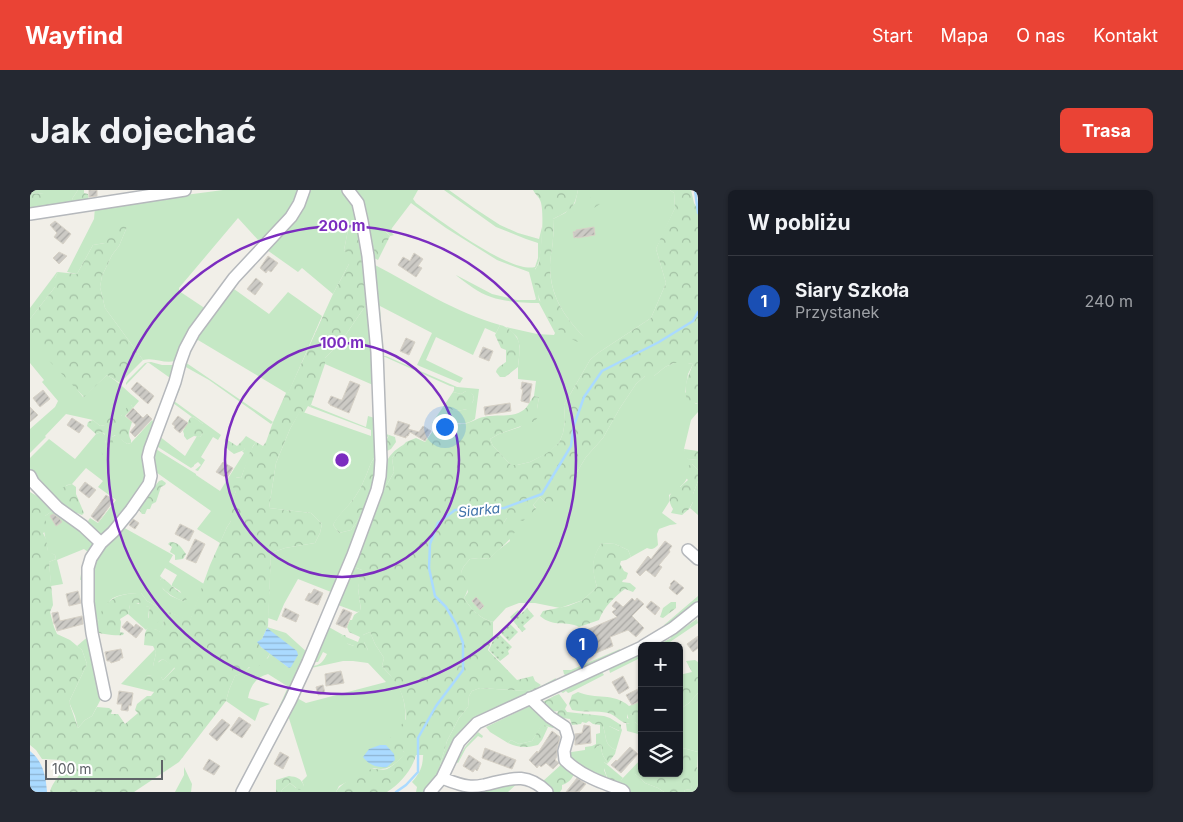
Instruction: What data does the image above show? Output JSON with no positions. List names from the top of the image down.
{
  "water": ["Siarka"],
  "scale_bar": "100 m",
  "page": {
    "header": "Wayfind",
    "nav": [
      "Start",
      "Mapa",
      "O nas",
      "Kontakt"
    ],
    "buttons": "Trasa",
    "title": "Jak dojechać",
    "heading": "W pobliżu",
    "list": [
      {
        "mark": "1",
        "name": "Siary Szkoła",
        "note": "Przystanek",
        "value": "240 m"
      }
    ],
    "pins": "1",
    "map_buttons": ["+", "−"],
    "scale": "100 m"
  },
  "rings": ["200 m", "100 m"]
}
